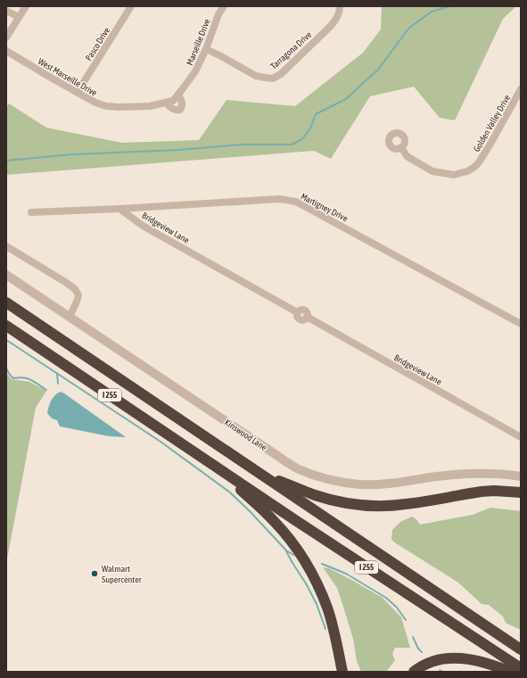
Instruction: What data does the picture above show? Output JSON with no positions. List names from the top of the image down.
{
  "streets": {
    "highway": ["I 255"],
    "street": [
      "Marseille Drive",
      "Pasco Drive",
      "Tarragona Drive",
      "West Marseille Drive",
      "Golden Valley Drive",
      "Martigney Drive",
      "Bridgeview Lane",
      "Kinswood Lane"
    ]
  },
  "crossings": [
    ["Marseille Drive", "Tarragona Drive"],
    ["Marseille Drive", "West Marseille Drive"],
    ["Pasco Drive", "West Marseille Drive"],
    ["Martigney Drive", "Bridgeview Lane"]
  ],
  "places": ["Walmart Supercenter"]
}
